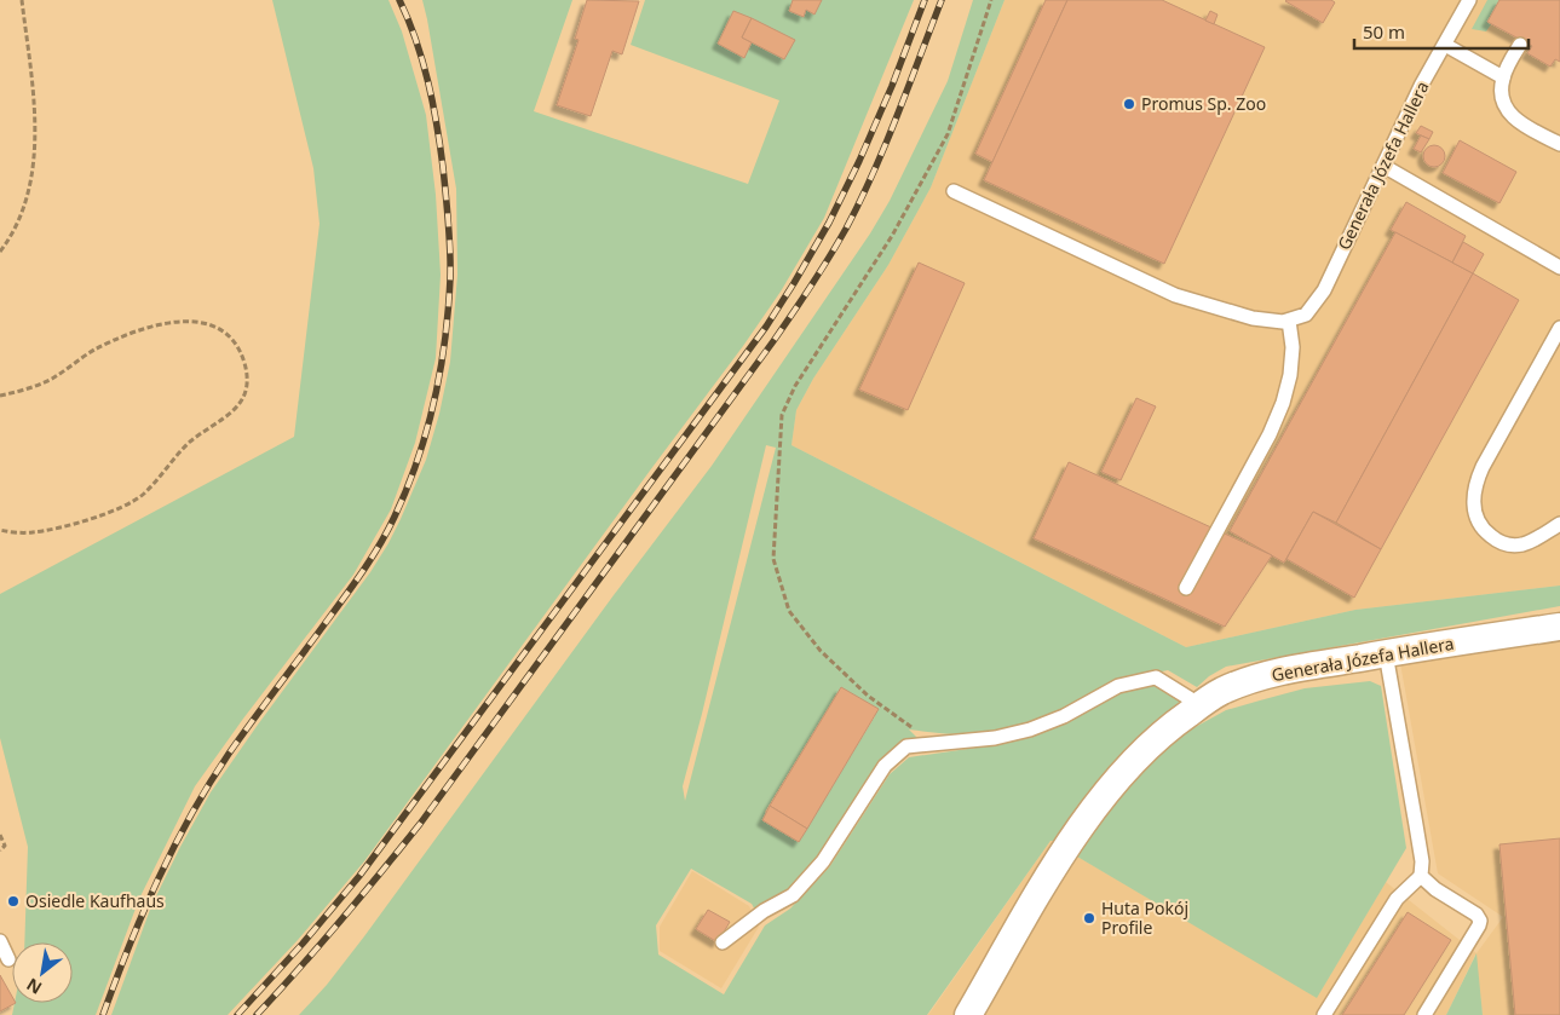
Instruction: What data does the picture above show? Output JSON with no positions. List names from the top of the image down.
{
  "streets": {
    "street": ["Generała Józefa Hallera"]
  },
  "places": ["Promus Sp. Zoo", "Osiedle Kaufhaus", "Huta Pokój Profile"],
  "scale_bar": "50 m",
  "north": "bottom left"
}
